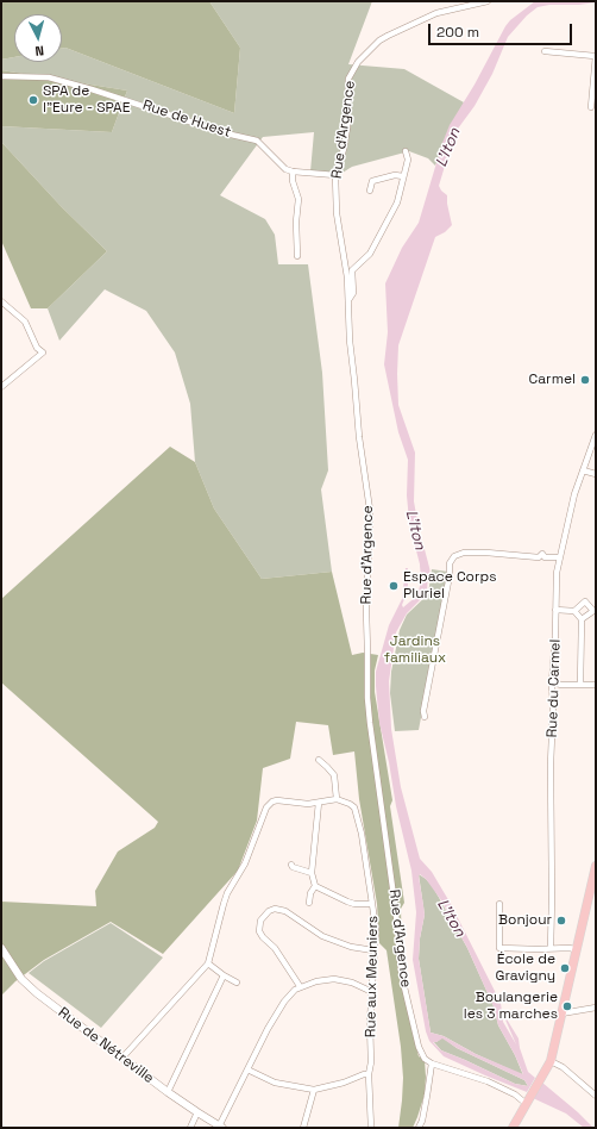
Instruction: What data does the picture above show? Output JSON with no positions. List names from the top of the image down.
{
  "streets": {
    "street": [
      "Rue de Huest",
      "Rue d'Argence",
      "Rue du Carmel",
      "Rue aux Meuniers",
      "Rue de Nétreville"
    ]
  },
  "water": ["L'Iton"],
  "parks": ["Jardins familiaux"],
  "places": [
    "SPA de l\"Eure - SPAE",
    "Carmel",
    "Espace Corps Pluriel",
    "Bonjour",
    "École de Gravigny",
    "Boulangerie les 3 marches"
  ],
  "scale_bar": "200 m",
  "north": "bottom"
}
